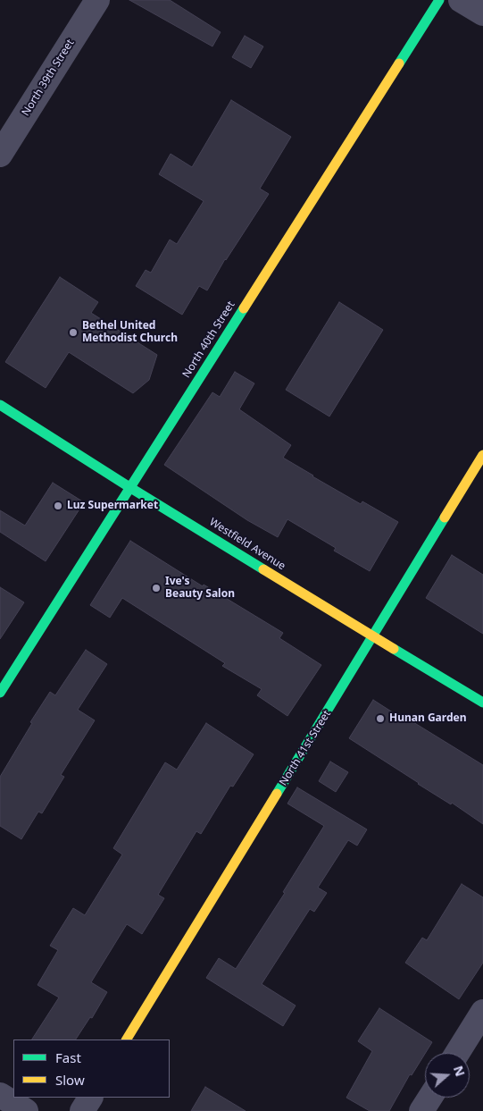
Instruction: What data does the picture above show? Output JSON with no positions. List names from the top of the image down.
{
  "streets": {
    "street": [
      "North 39th Street",
      "North 40th Street",
      "Westfield Avenue",
      "North 41st Street"
    ]
  },
  "crossings": [
    ["North 40th Street", "Westfield Avenue"],
    ["Westfield Avenue", "North 41st Street"]
  ],
  "places": [
    "Bethel United Methodist Church",
    "Luz Supermarket",
    "Ive's Beauty Salon",
    "Hunan Garden"
  ],
  "legend": ["Fast", "Slow"],
  "north": "right"
}
